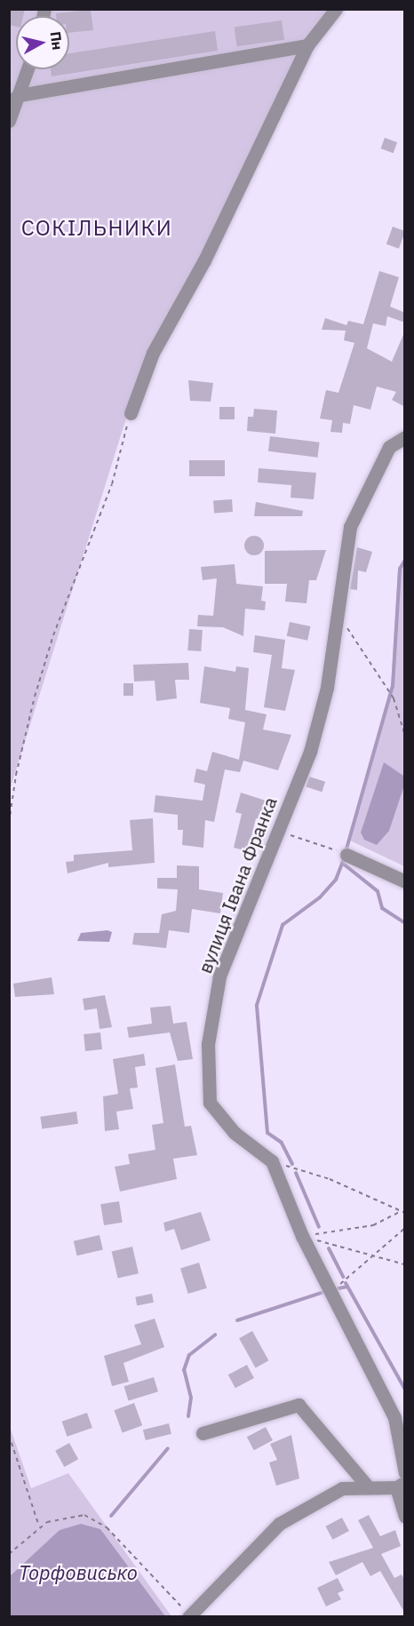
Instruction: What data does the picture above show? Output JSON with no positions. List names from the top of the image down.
{
  "streets": {
    "street": ["вулиця Івана Франка"]
  },
  "districts": ["СОКІЛЬНИКИ"],
  "water": ["Торфовисько"],
  "north": "right"
}
